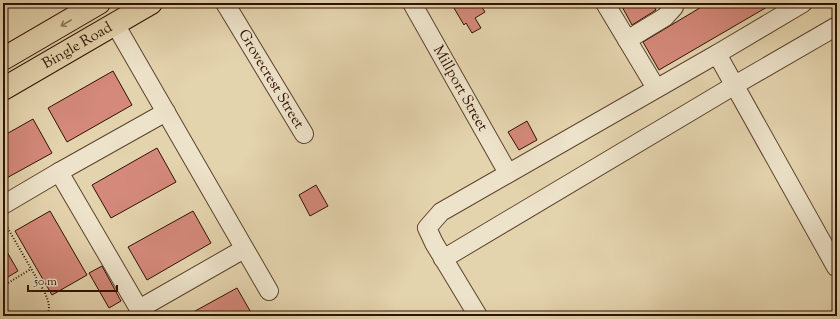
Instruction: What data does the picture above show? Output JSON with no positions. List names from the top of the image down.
{
  "streets": {
    "main road": ["Bingle Road"],
    "street": ["Grovecrest Street", "Millport Street"]
  },
  "scale_bar": "50 m"
}
